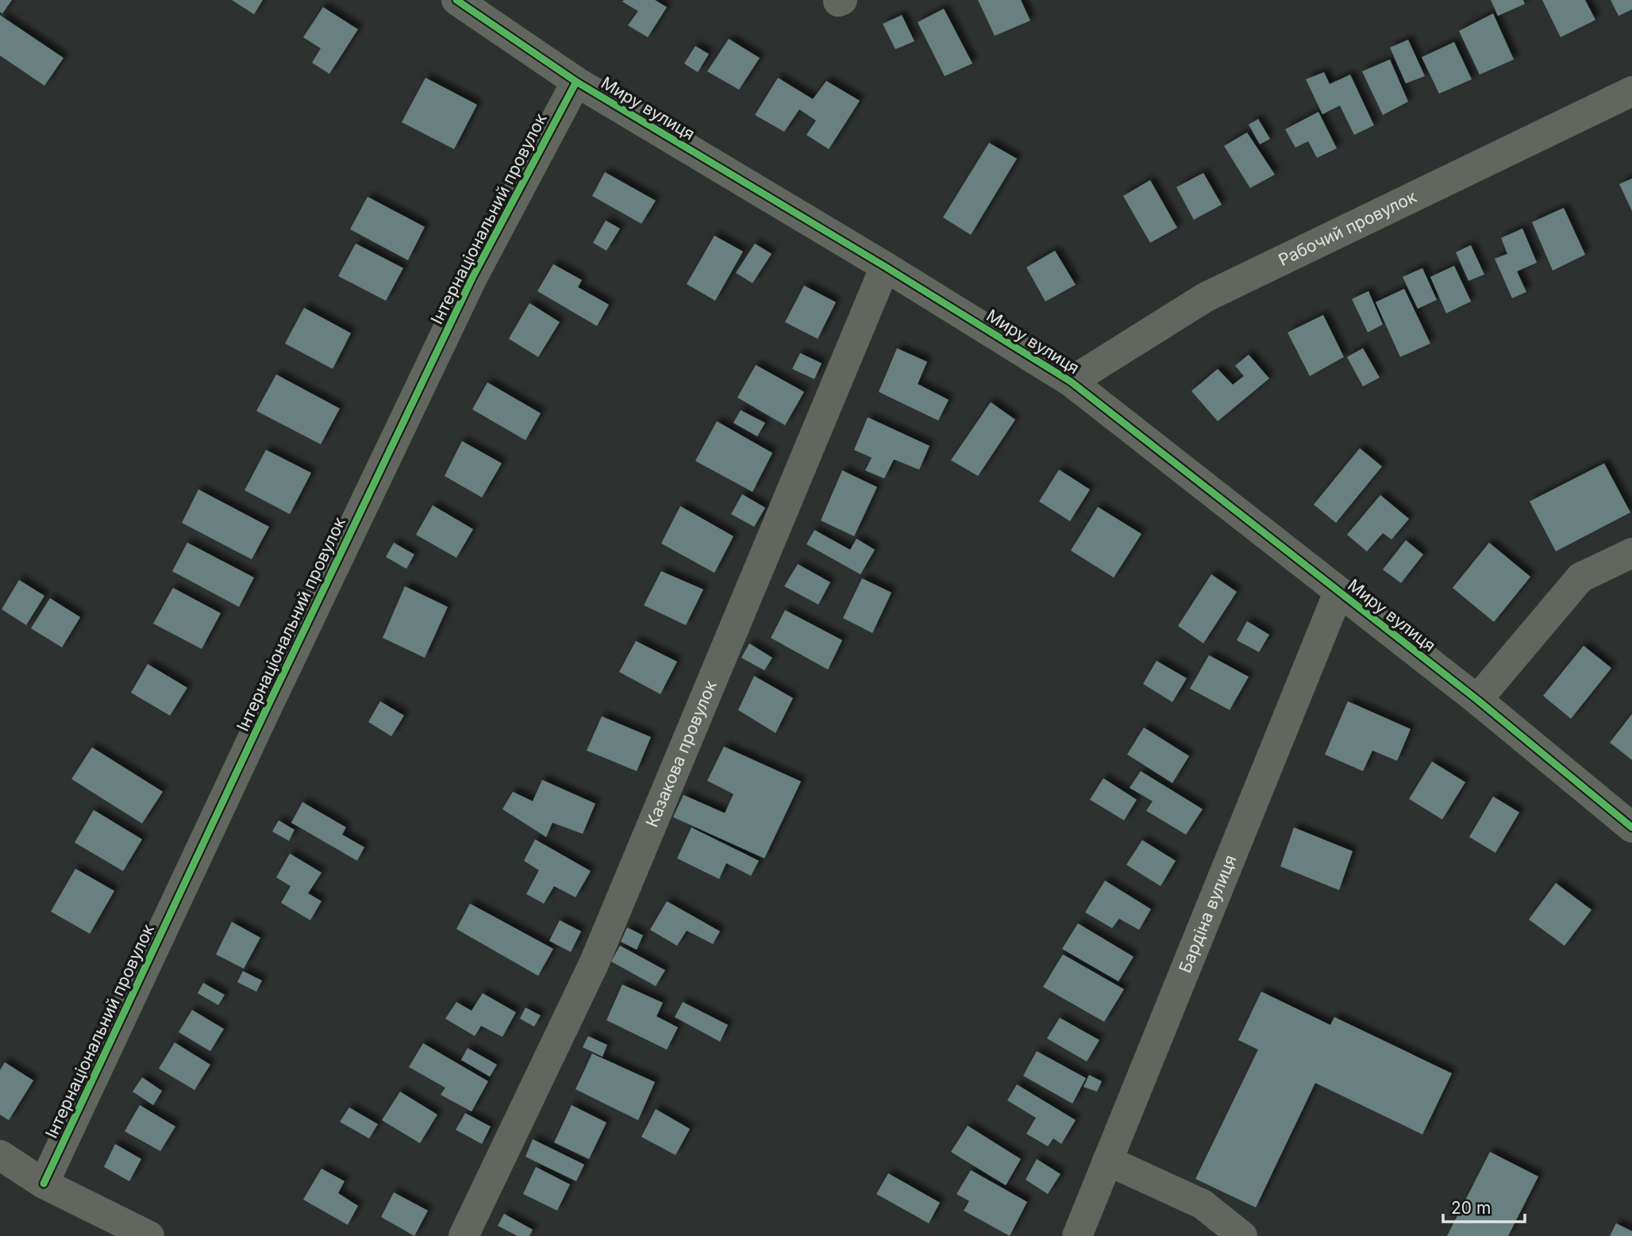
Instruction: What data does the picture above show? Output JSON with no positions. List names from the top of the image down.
{
  "streets": {
    "street": [
      "Миру вулиця",
      "Інтернаціональний провулок",
      "Рабочий провулок",
      "Казакова провулок",
      "Бардіна вулиця"
    ]
  },
  "crossings": [
    ["Миру вулиця", "Інтернаціональний провулок"],
    ["Миру вулиця", "Рабочий провулок"],
    ["Миру вулиця", "Казакова провулок"],
    ["Миру вулиця", "Бардіна вулиця"]
  ],
  "scale_bar": "20 m"
}
